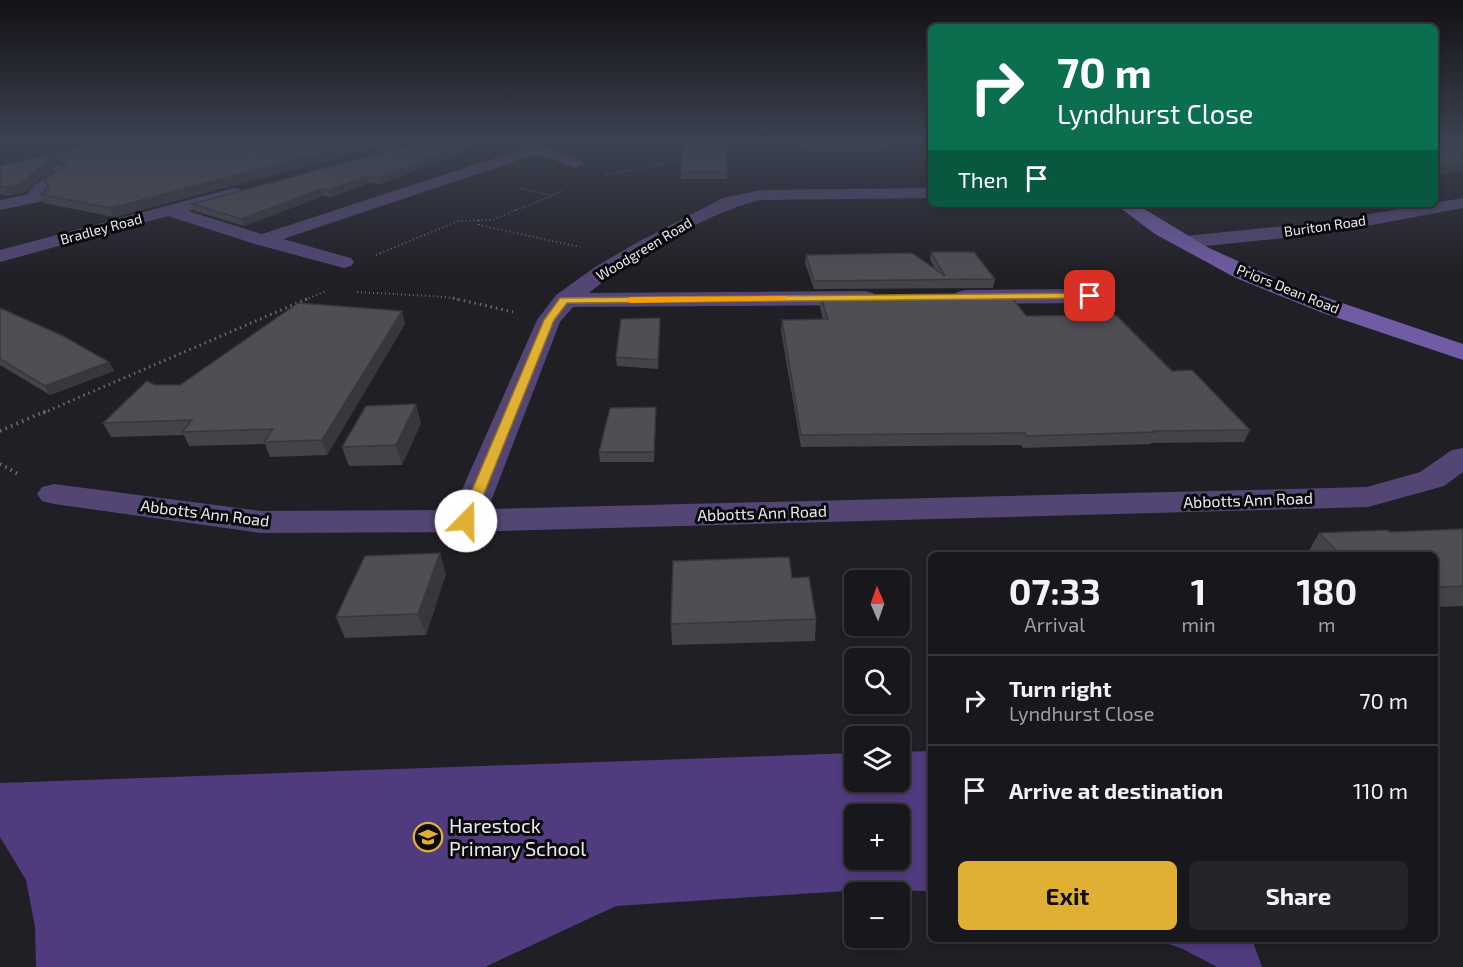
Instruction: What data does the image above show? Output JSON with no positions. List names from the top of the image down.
{
  "streets": {
    "street": [
      "Buriton Road",
      "Bradley Road",
      "Woodgreen Road",
      "Priors Dean Road",
      "Abbotts Ann Road"
    ]
  },
  "crossings": [
    ["Buriton Road", "Priors Dean Road"],
    ["Woodgreen Road", "Abbotts Ann Road"]
  ],
  "places": {
    "school or university": ["Harestock Primary School"]
  },
  "north": "top",
  "page": {
    "turn": ["70 m", "Lyndhurst Close"],
    "then": "Then",
    "eta": [
      "07:33",
      "Arrival",
      "1",
      "min",
      "180",
      "m"
    ],
    "map_buttons": ["+", "−"],
    "list": [
      {
        "name": "Turn right",
        "note": "Lyndhurst Close",
        "value": "70 m"
      },
      {
        "name": "Arrive at destination",
        "value": "110 m"
      }
    ],
    "buttons": ["Exit", "Share"]
  }
}
